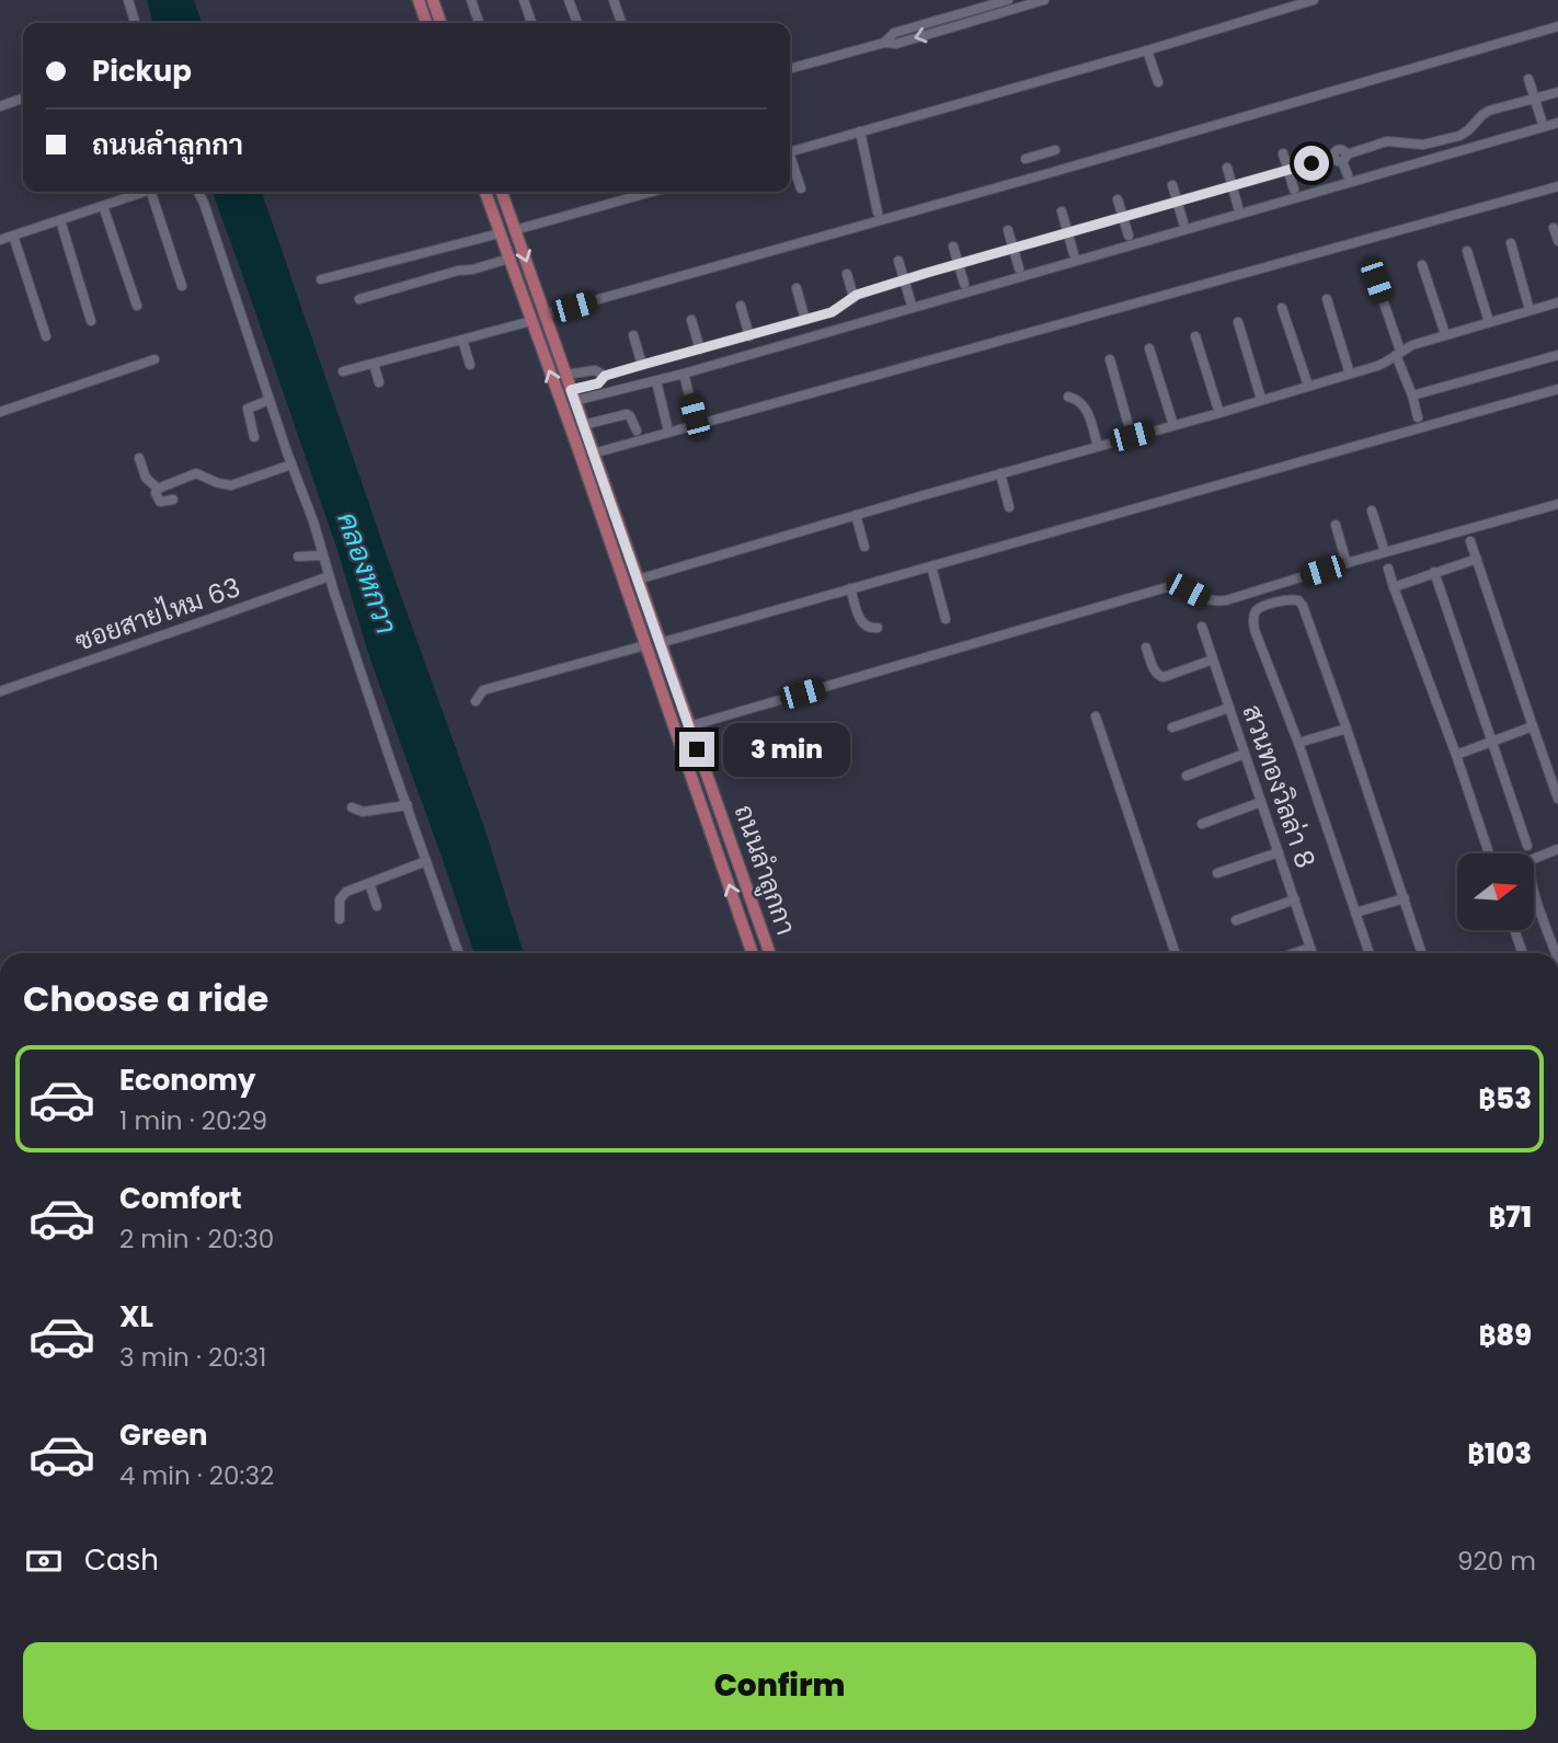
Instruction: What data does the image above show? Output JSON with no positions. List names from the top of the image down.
{
  "streets": {
    "main road": ["ถนนลำลูกกา"],
    "street": ["ซอยสายไหม 63", "สวนทองวิลล่า 8"]
  },
  "water": ["คลองหกวา"],
  "north": "right",
  "page": {
    "banner": ["Pickup", "ถนนลำลูกกา"],
    "bubble": "3 min",
    "heading": "Choose a ride",
    "list": [
      {
        "name": "Economy",
        "note": "1 min · 20:29",
        "value": "฿53"
      },
      {
        "name": "Comfort",
        "note": "2 min · 20:30",
        "value": "฿71"
      },
      {
        "name": "XL",
        "note": "3 min · 20:31",
        "value": "฿89"
      },
      {
        "name": "Green",
        "note": "4 min · 20:32",
        "value": "฿103"
      }
    ],
    "pay": ["Cash", "920 m"],
    "buttons": "Confirm"
  }
}
